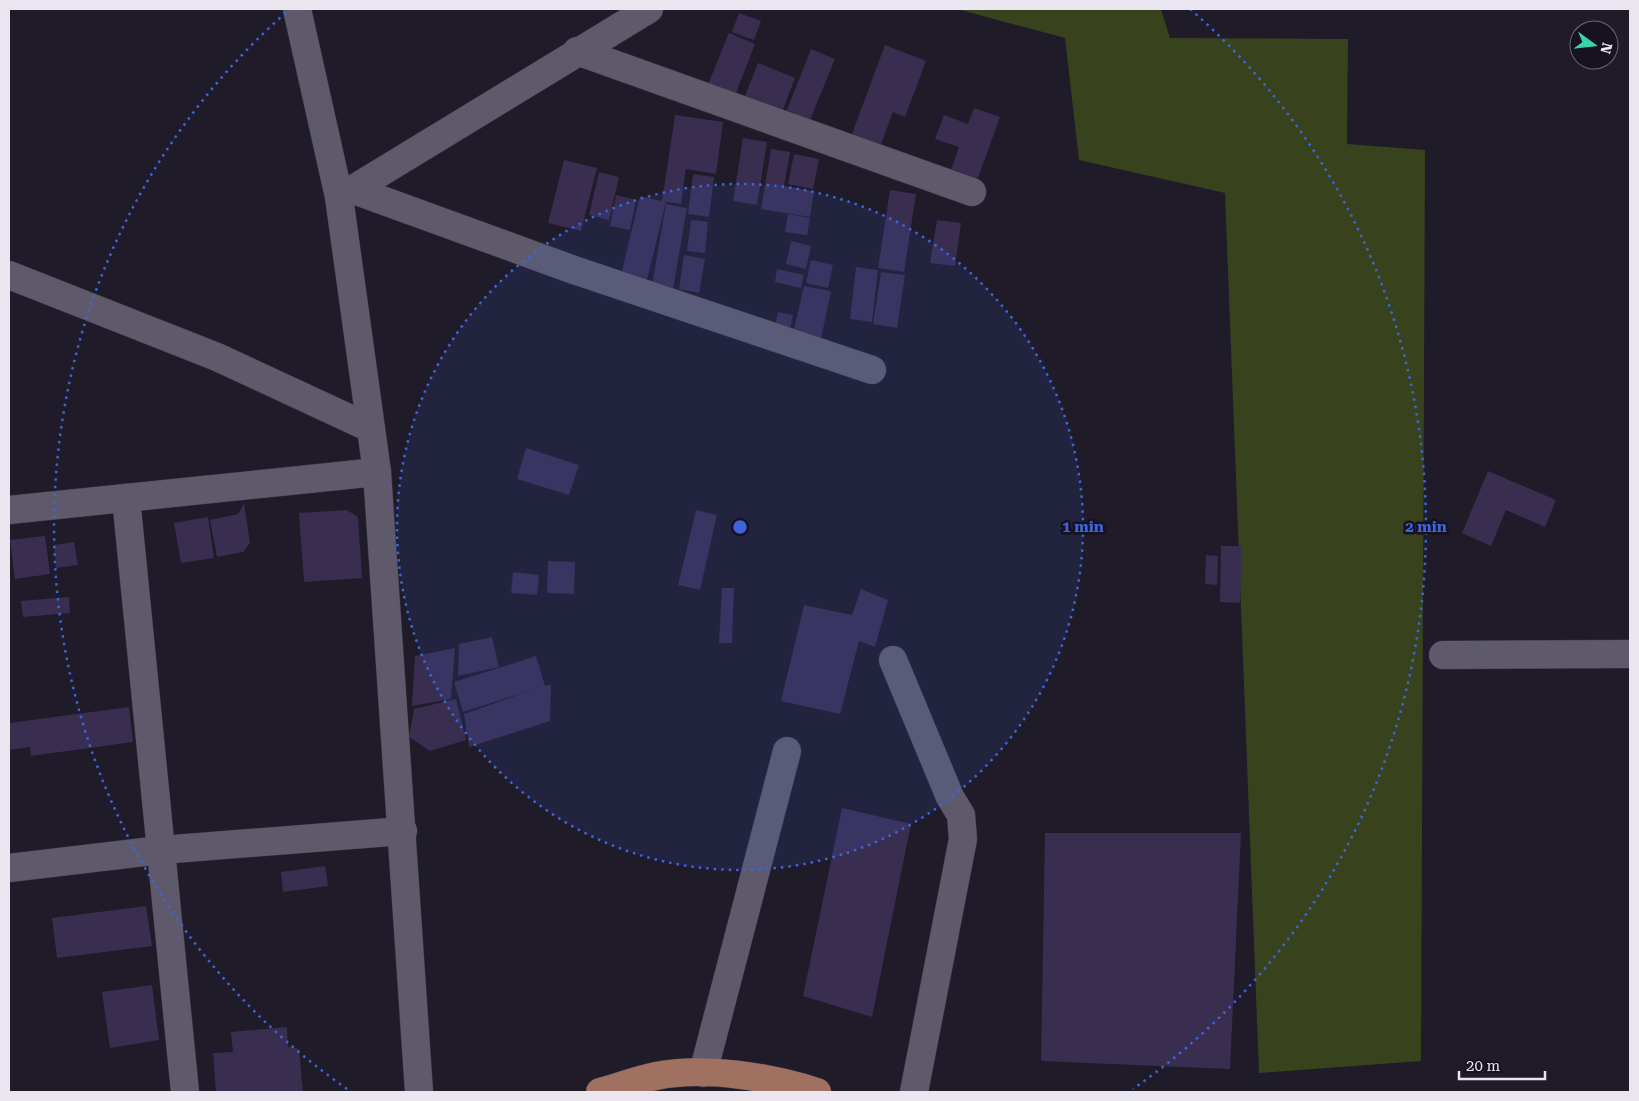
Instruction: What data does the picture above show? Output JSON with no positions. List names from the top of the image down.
{
  "scale_bar": "20 m",
  "north": "right",
  "rings": ["1 min", "2 min"]
}
